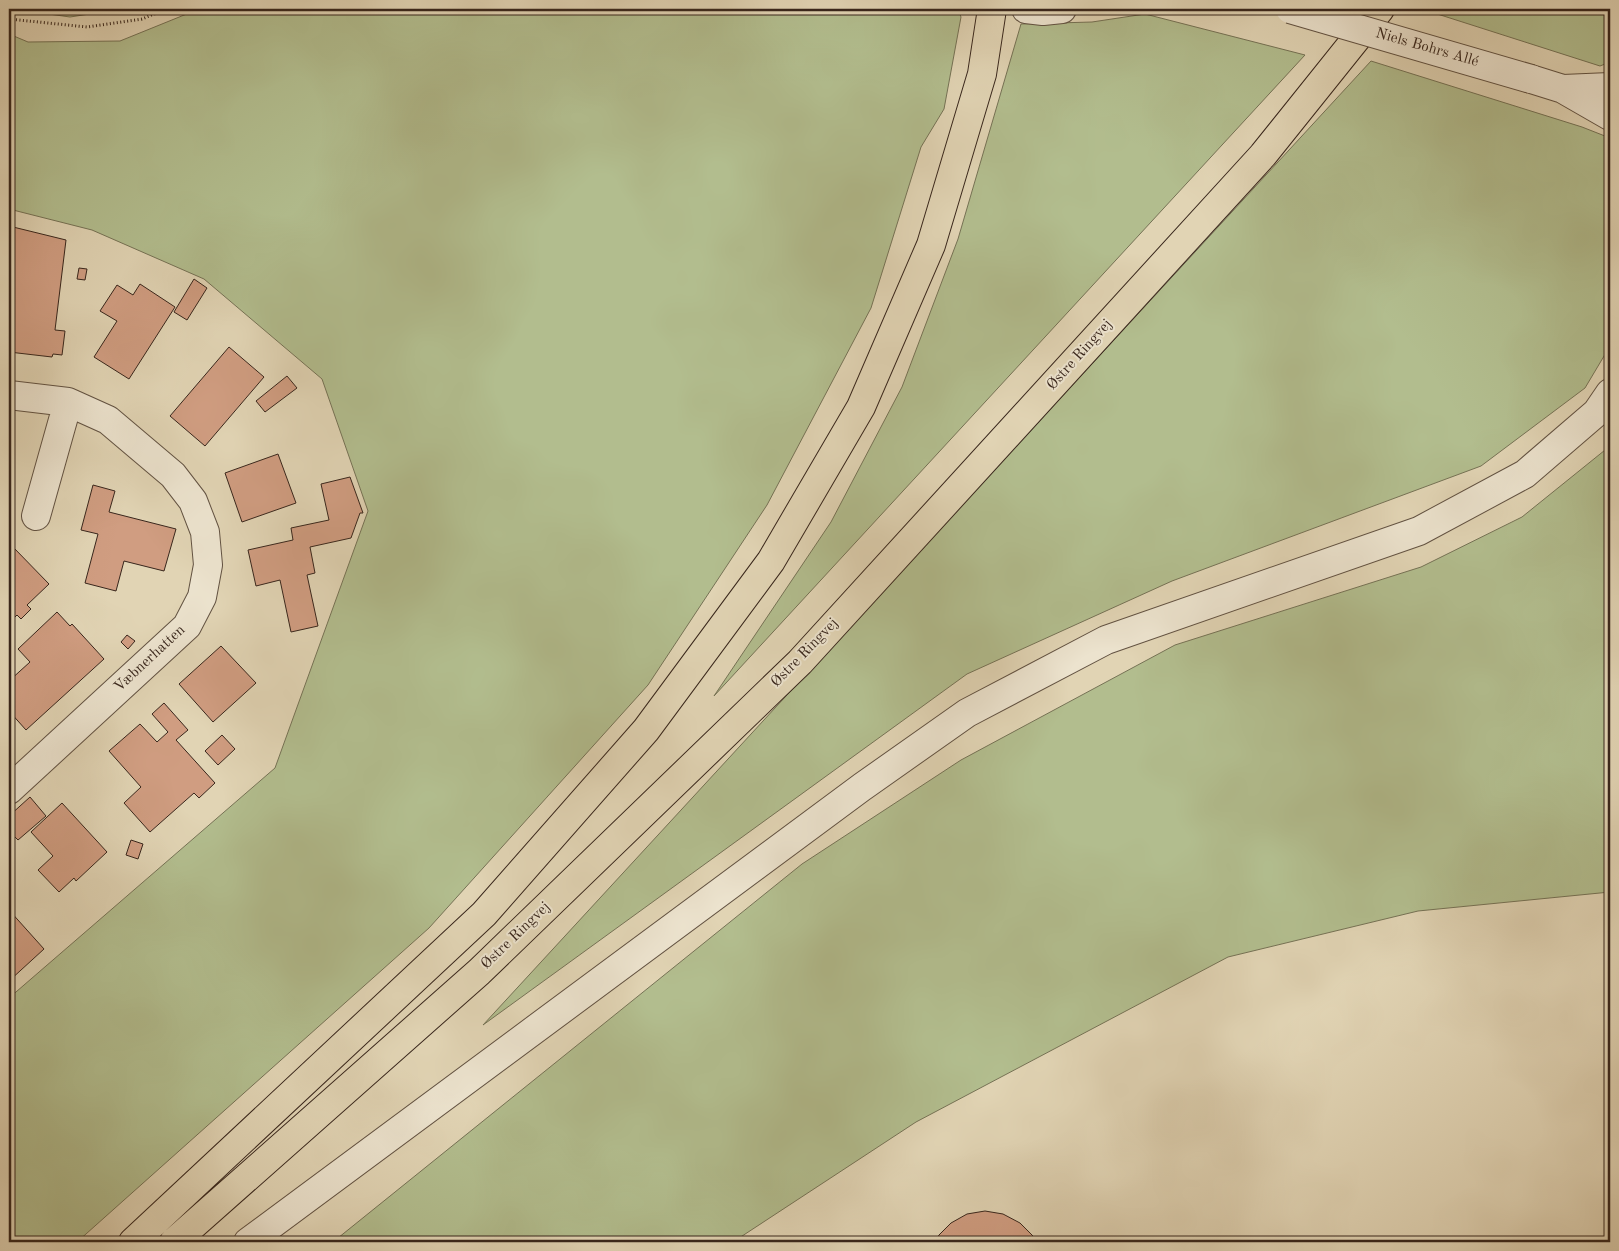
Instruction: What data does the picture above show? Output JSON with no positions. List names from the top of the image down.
{
  "streets": {
    "main road": ["Østre Ringvej"],
    "street": ["Niels Bohrs Allé", "Væbnerhatten"]
  }
}
